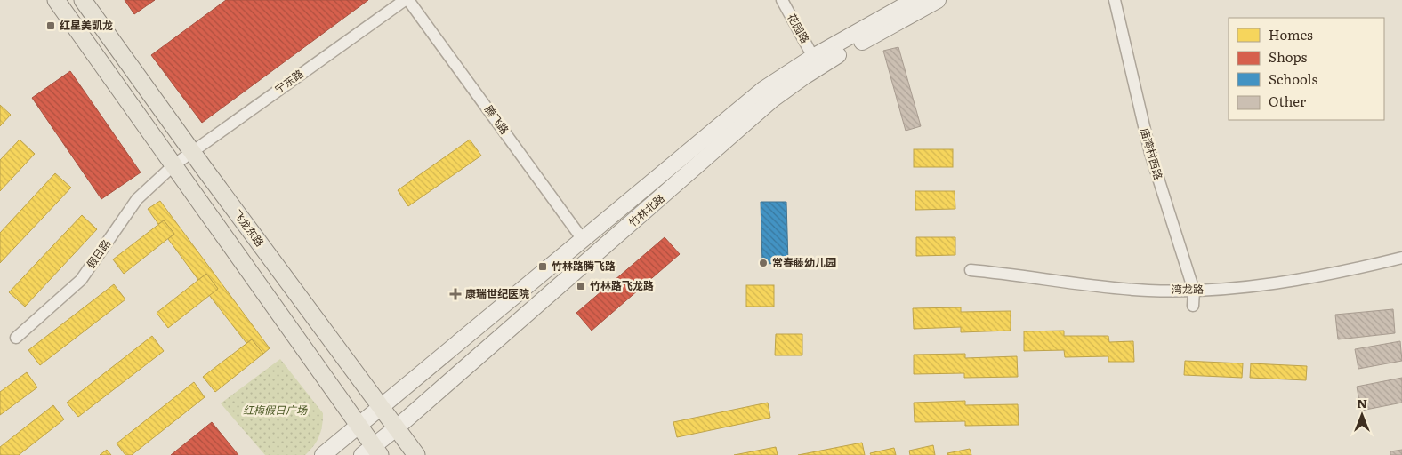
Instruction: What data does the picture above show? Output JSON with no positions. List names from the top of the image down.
{
  "streets": {
    "main road": ["竹林北路", "飞龙东路"],
    "street": [
      "花园路",
      "宁东路",
      "腾飞路",
      "庙湾村西路",
      "假日路",
      "湾龙路"
    ]
  },
  "crossings": [
    ["花园路", "竹林北路"],
    ["宁东路", "腾飞路"],
    ["宁东路", "飞龙东路"],
    ["宁东路", "假日路"],
    ["腾飞路", "竹林北路"],
    ["庙湾村西路", "湾龙路"],
    ["竹林北路", "飞龙东路"]
  ],
  "parks": ["红梅假日广场"],
  "places": {
    "transit": ["红星美凯龙", "竹林路腾飞路", "竹林路飞龙路"],
    "other": ["常春藤幼儿园"],
    "health": ["康瑞世纪医院"]
  },
  "legend": [
    "Homes",
    "Shops",
    "Schools",
    "Other"
  ],
  "north": "top"
}
